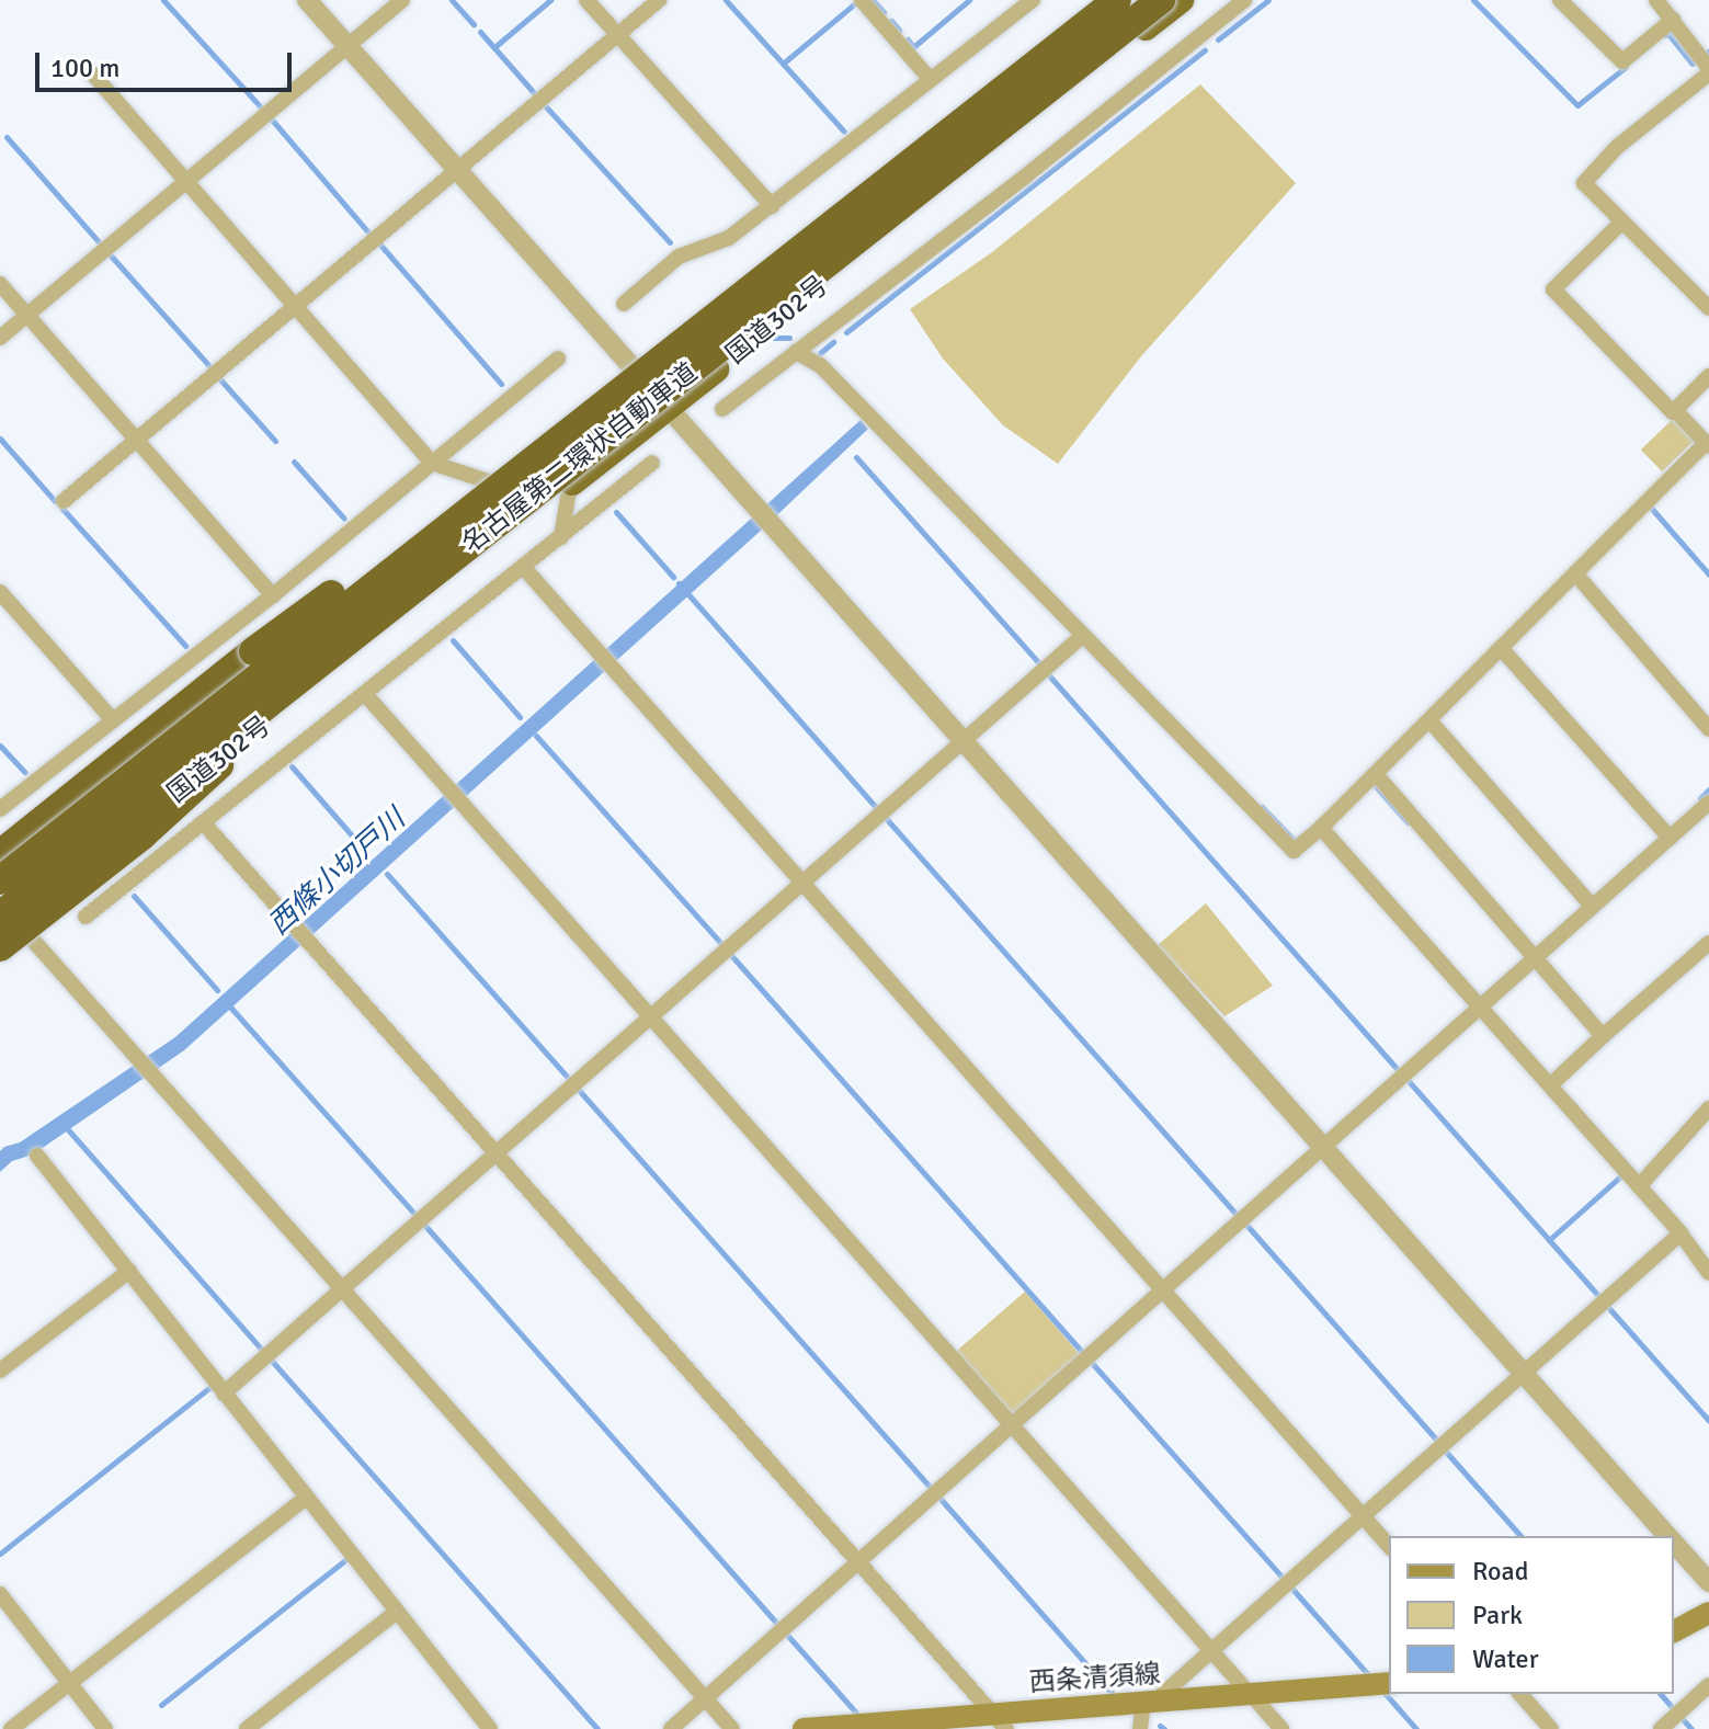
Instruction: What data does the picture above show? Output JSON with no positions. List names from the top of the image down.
{
  "streets": {
    "highway": ["国道302号", "名古屋第二環状自動車道"],
    "main road": ["西条清須線"]
  },
  "crossings": [
    ["国道302号", "名古屋第二環状自動車道"]
  ],
  "water": ["西條小切戸川"],
  "legend": ["Road", "Park", "Water"],
  "scale_bar": "100 m"
}
